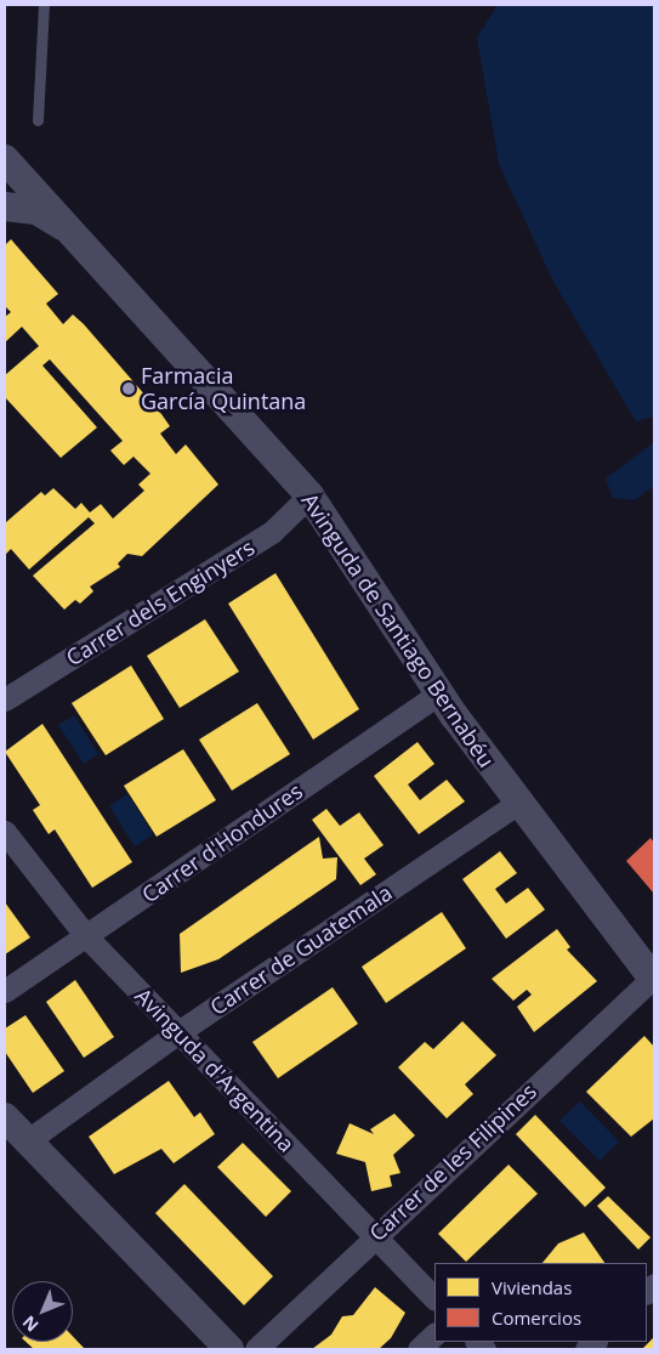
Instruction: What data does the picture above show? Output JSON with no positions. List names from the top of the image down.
{
  "streets": {
    "street": [
      "Carrer dels Enginyers",
      "Avinguda de Santiago Bernabéu",
      "Carrer d'Hondures",
      "Carrer de Guatemala",
      "Avinguda d'Argentina",
      "Carrer de les Filipines"
    ]
  },
  "crossings": [
    ["Carrer dels Enginyers", "Avinguda de Santiago Bernabéu"],
    ["Avinguda de Santiago Bernabéu", "Carrer d'Hondures"],
    ["Avinguda de Santiago Bernabéu", "Carrer de Guatemala"],
    ["Avinguda de Santiago Bernabéu", "Carrer de les Filipines"],
    ["Carrer d'Hondures", "Avinguda d'Argentina"],
    ["Carrer de Guatemala", "Avinguda d'Argentina"],
    ["Avinguda d'Argentina", "Carrer de les Filipines"]
  ],
  "places": ["Farmacia García Quintana"],
  "legend": ["Viviendas", "Comercios"],
  "north": "bottom left"
}
